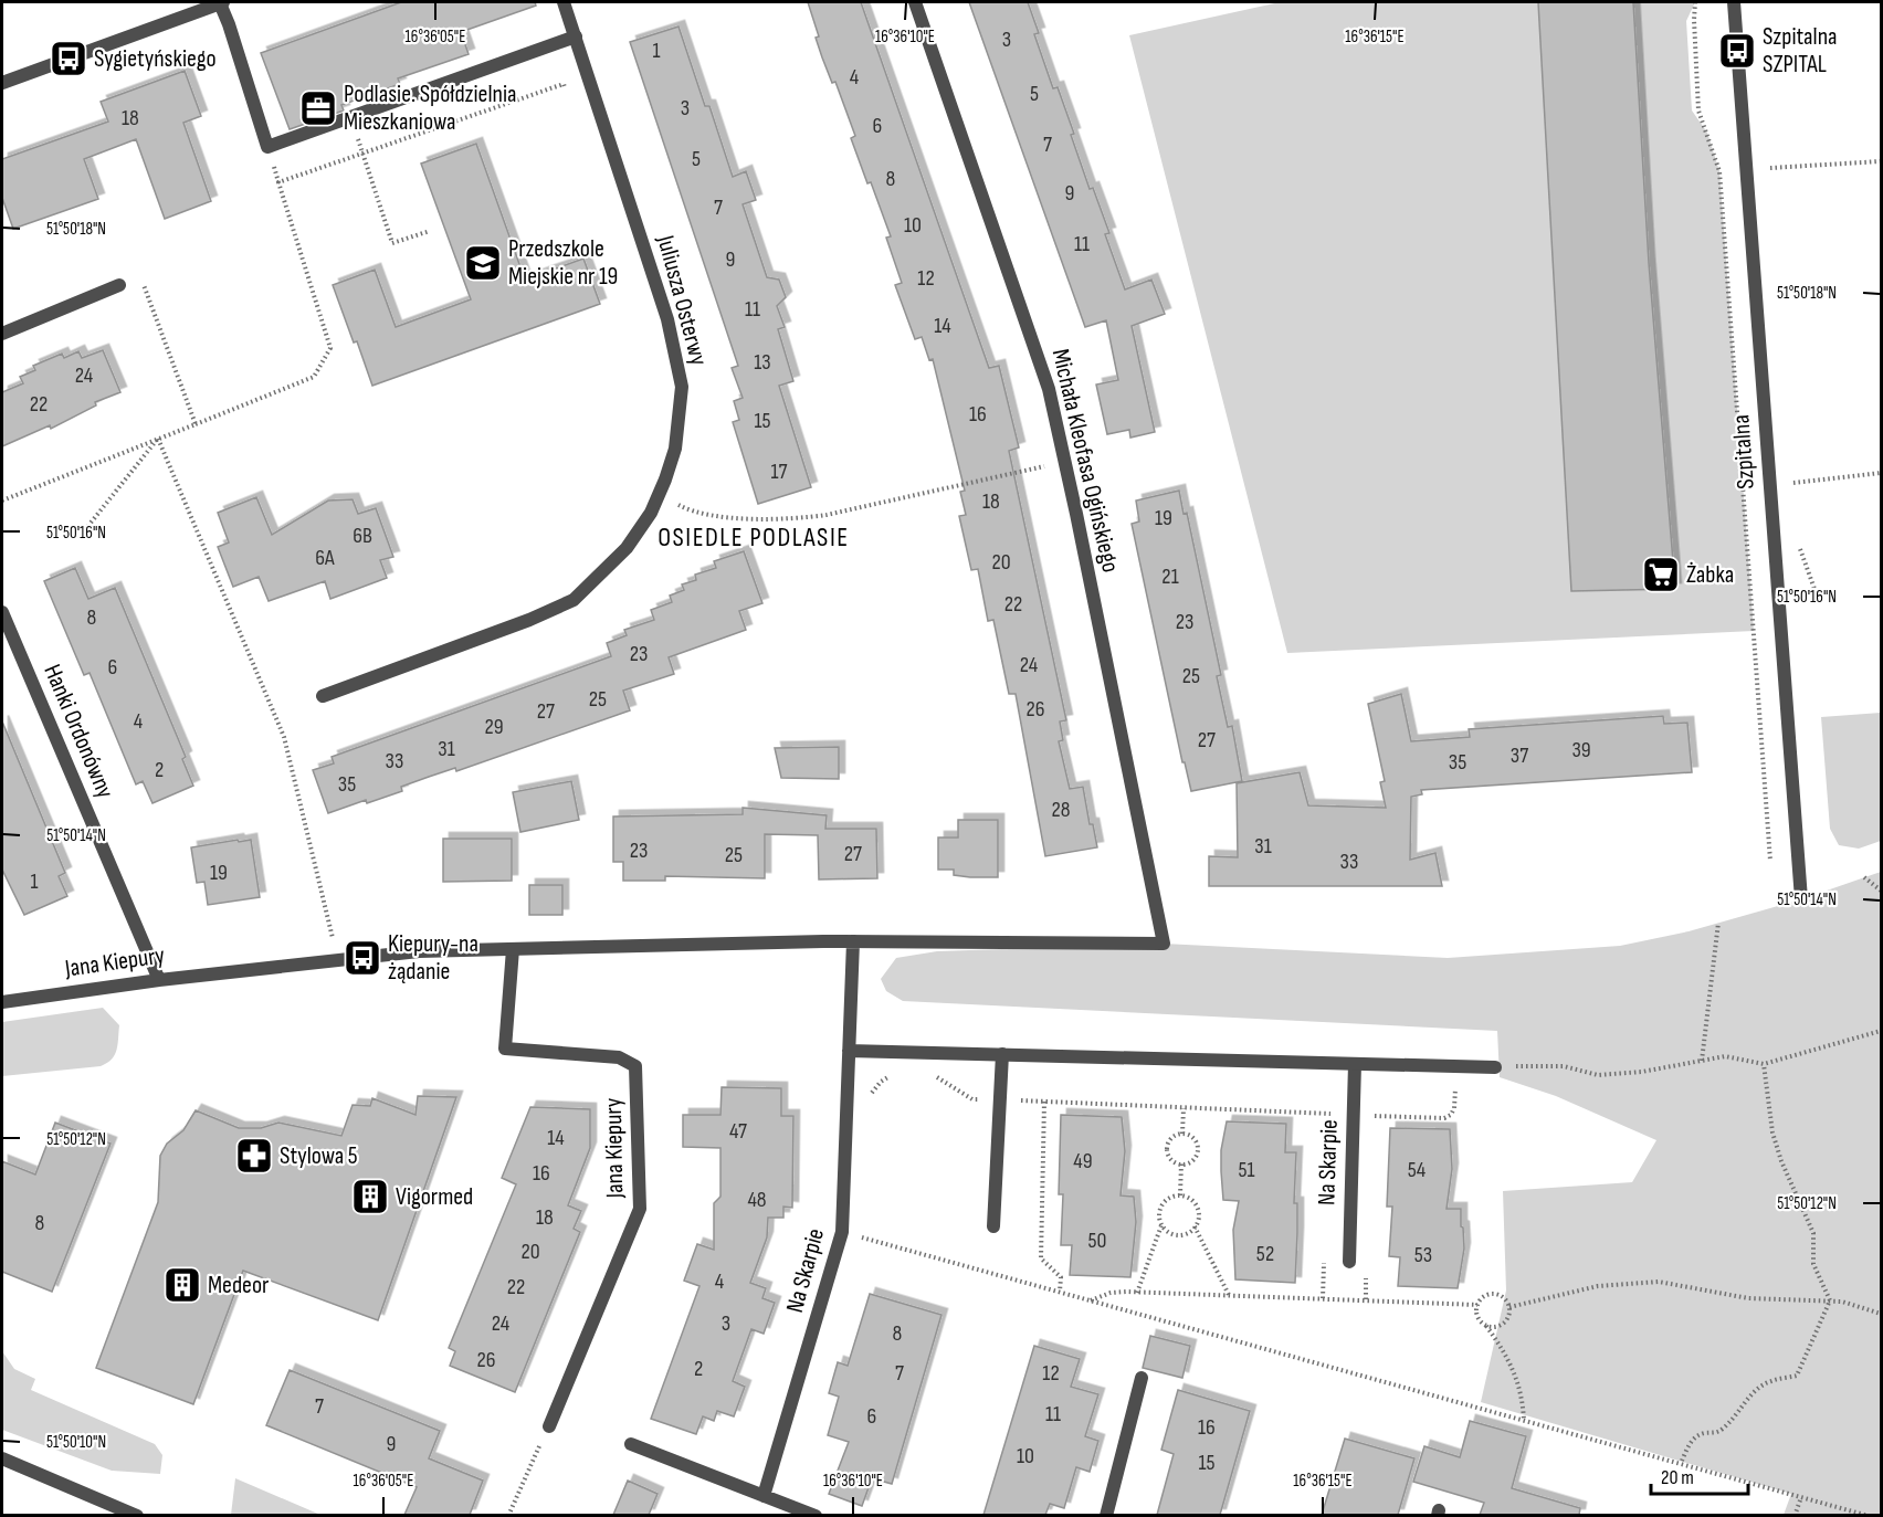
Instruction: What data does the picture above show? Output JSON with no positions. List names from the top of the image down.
{
  "streets": {
    "street": [
      "Juliusza Osterwy",
      "Szpitalna",
      "Michała Kleofasa Ogińskiego",
      "Hanki Ordonówny",
      "Jana Kiepury",
      "Na Skarpie"
    ]
  },
  "crossings": [
    ["Michała Kleofasa Ogińskiego", "Jana Kiepury"],
    ["Hanki Ordonówny", "Jana Kiepury"],
    ["Jana Kiepury", "Na Skarpie"]
  ],
  "districts": ["OSIEDLE PODLASIE"],
  "places": {
    "bus stop": ["Szpitalna SZPITAL", "Sygietyńskiego", "Kiepury-na żądanie"],
    "office": ["Podlasie. Spółdzielnia Mieszkaniowa"],
    "school or university": ["Przedszkole Miejskie nr 19"],
    "supermarket": ["Żabka"],
    "pharmacy": ["Stylowa 5"],
    "building": ["Vigormed", "Medeor"]
  },
  "house_numbers": [
    "3",
    "1",
    "4",
    "5",
    "3",
    "18",
    "6",
    "7",
    "5",
    "8",
    "9",
    "7",
    "10",
    "11",
    "9",
    "12",
    "11",
    "14",
    "13",
    "24",
    "22",
    "16",
    "15",
    "17",
    "18",
    "19",
    "6B",
    "6A",
    "20",
    "21",
    "22",
    "8",
    "23",
    "23",
    "24",
    "6",
    "25",
    "25",
    "26",
    "27",
    "4",
    "29",
    "27",
    "31",
    "39",
    "37",
    "33",
    "35",
    "2",
    "35",
    "28",
    "31",
    "23",
    "27",
    "25",
    "33",
    "19",
    "1",
    "47",
    "14",
    "49",
    "51",
    "54",
    "16",
    "48",
    "18",
    "8",
    "50",
    "20",
    "52",
    "53",
    "4",
    "22",
    "24",
    "3",
    "8",
    "26",
    "2",
    "7",
    "12",
    "7",
    "11",
    "6",
    "16",
    "9",
    "10",
    "15"
  ],
  "scale_bar": "20 m",
  "coordinates": [
    "16°36'05\"E",
    "16°36'10\"E",
    "16°36'15\"E",
    "51°50'18\"N",
    "51°50'16\"N",
    "51°50'14\"N",
    "51°50'12\"N",
    "51°50'10\"N"
  ]
}
